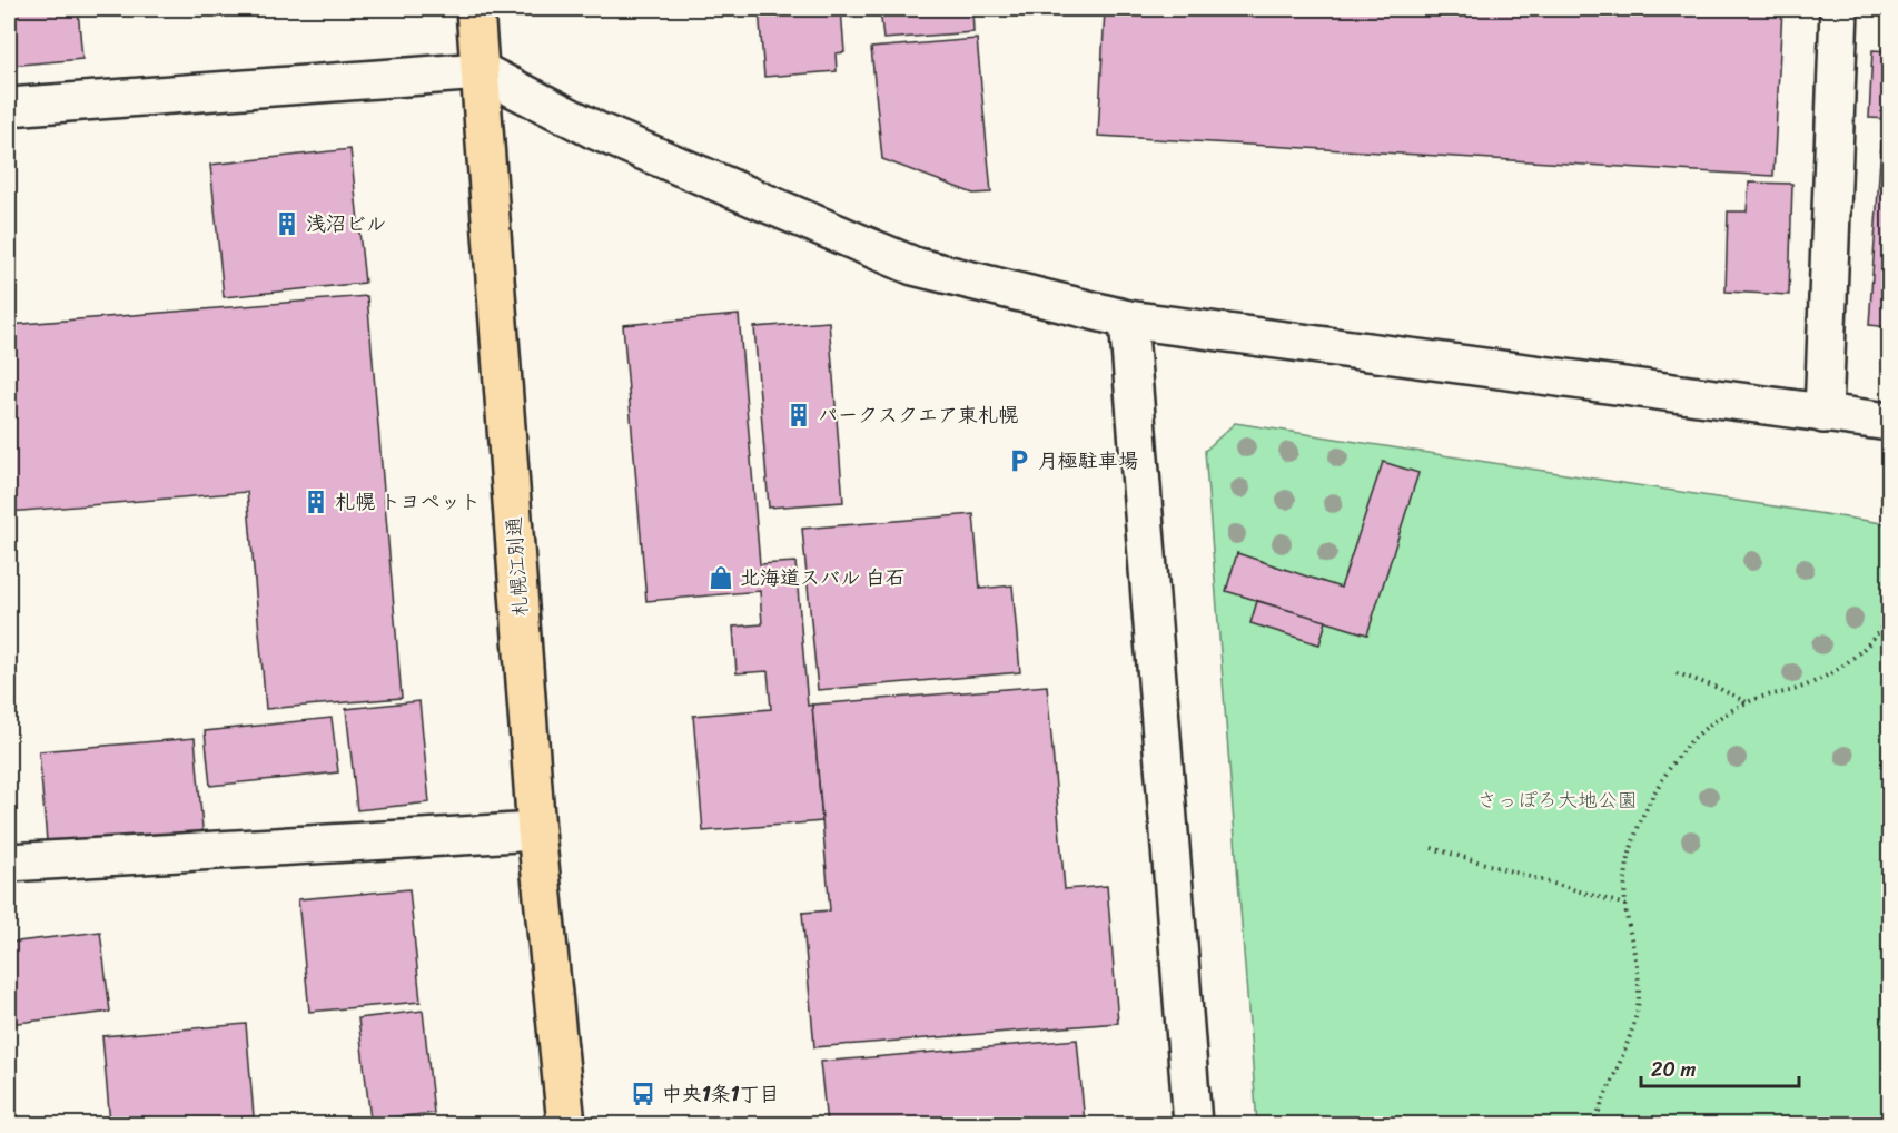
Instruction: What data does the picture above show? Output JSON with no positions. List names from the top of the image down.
{
  "streets": {
    "highway": ["札幌江別通"]
  },
  "parks": ["さっぽろ大地公園"],
  "places": {
    "building": ["浅沼ビル", "パークスクエア東札幌", "札幌 トヨペット"],
    "parking": ["月極駐車場"],
    "shop": ["北海道スバル 白石"],
    "bus stop": ["中央1条1丁目"]
  },
  "scale_bar": "20 m"
}
